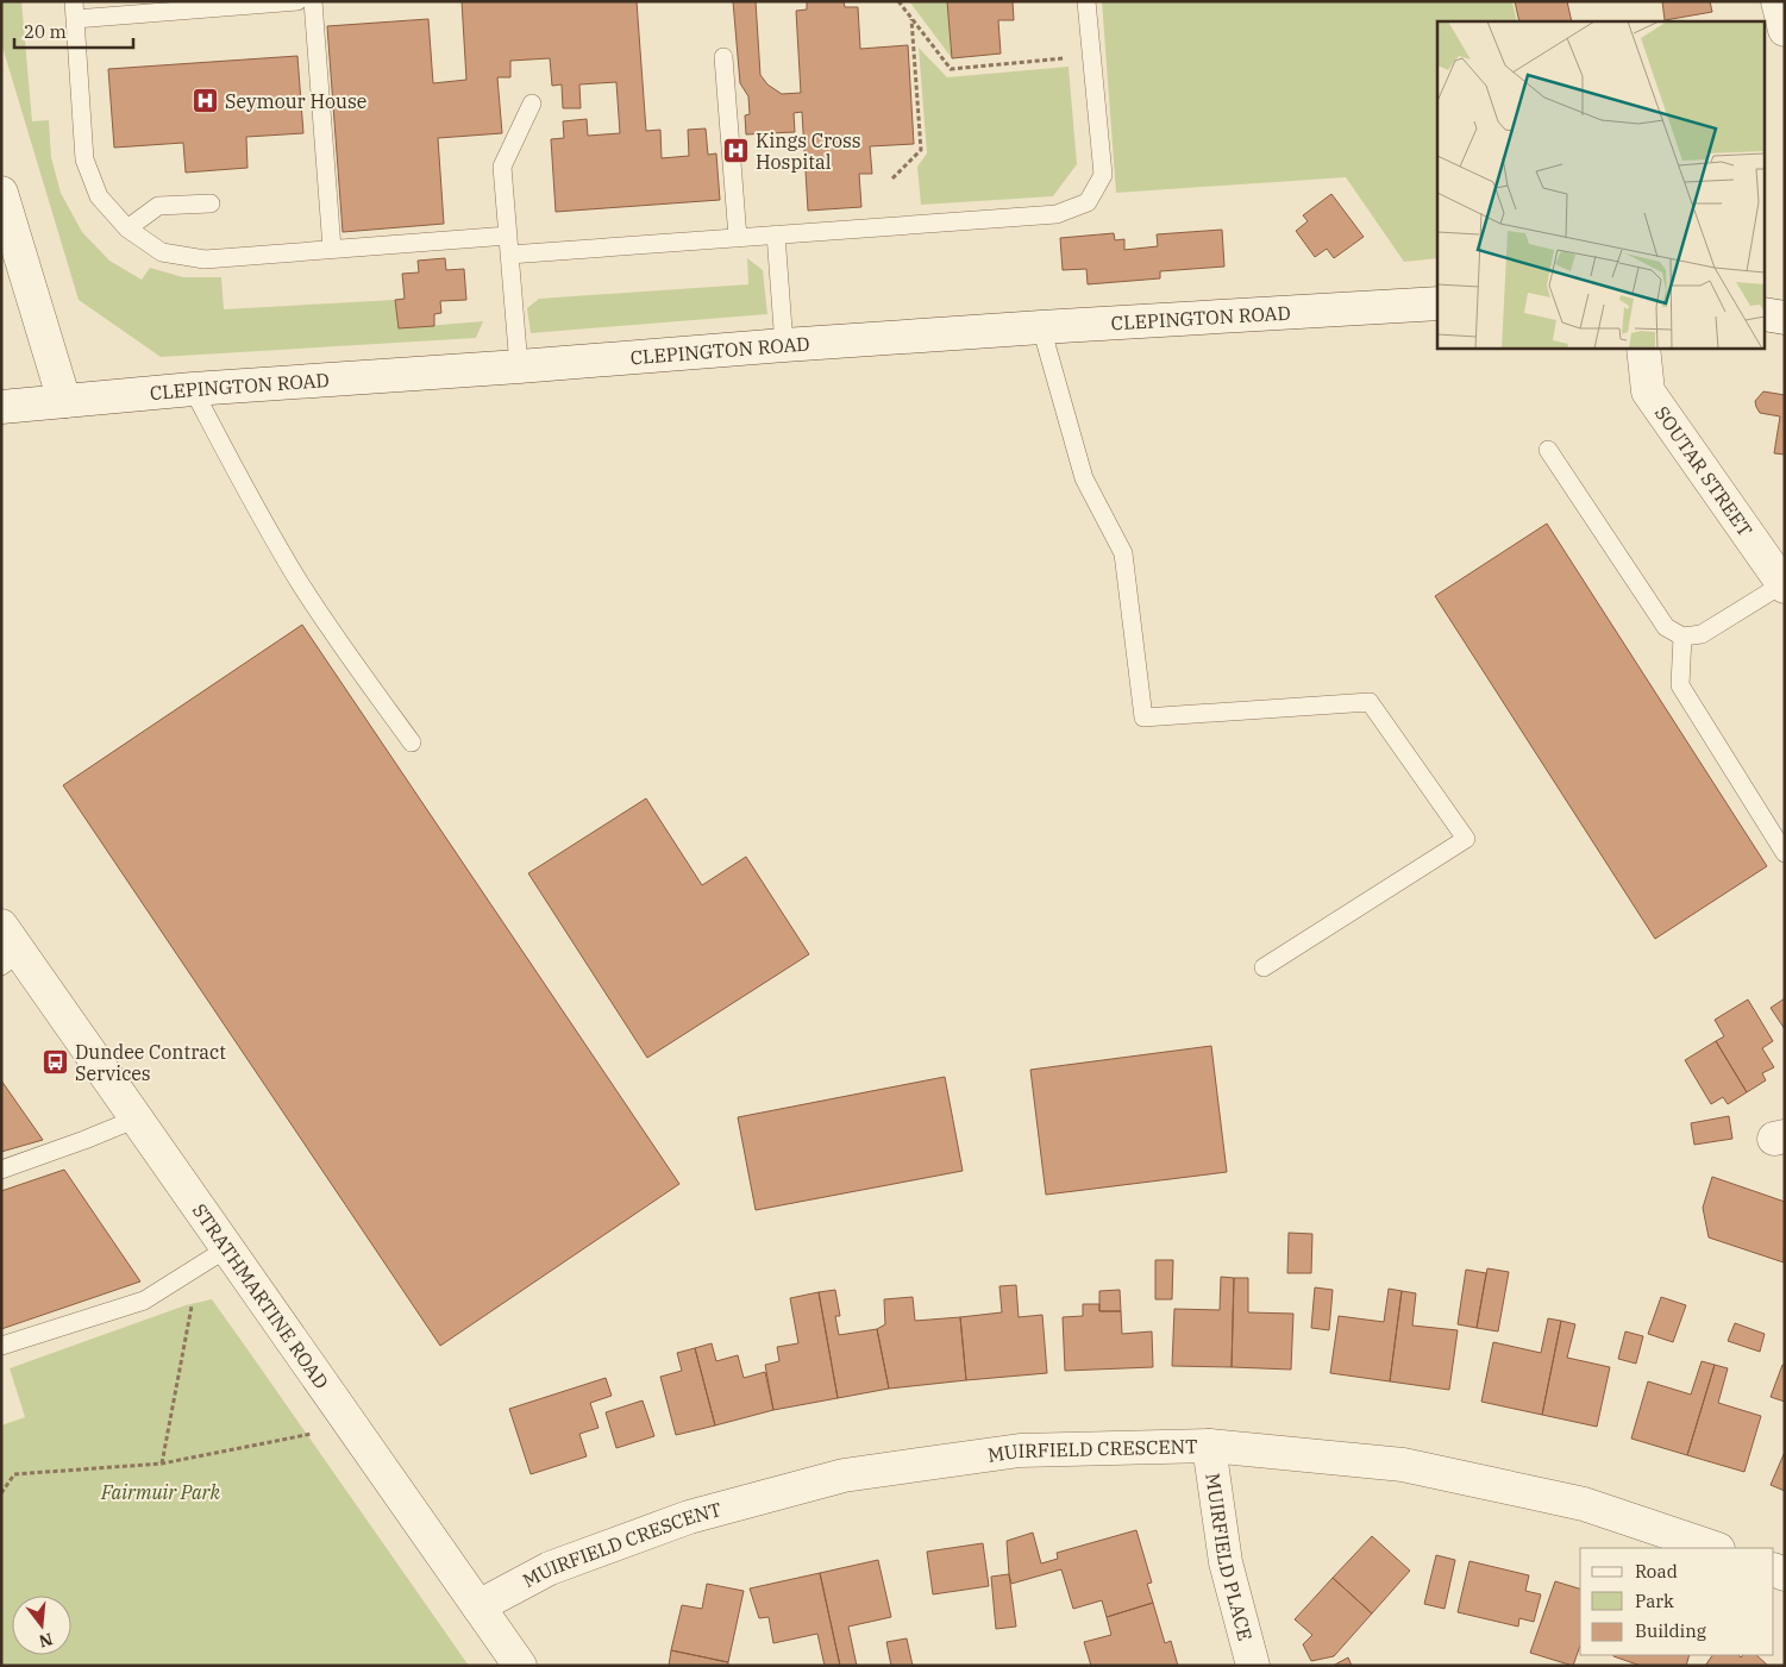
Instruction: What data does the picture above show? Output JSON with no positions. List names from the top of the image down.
{
  "streets": {
    "street": [
      "CLEPINGTON ROAD",
      "SOUTAR STREET",
      "STRATHMARTINE ROAD",
      "MUIRFIELD CRESCENT",
      "MUIRFIELD PLACE"
    ]
  },
  "crossings": [
    ["STRATHMARTINE ROAD", "MUIRFIELD CRESCENT"],
    ["MUIRFIELD CRESCENT", "MUIRFIELD PLACE"]
  ],
  "parks": ["Fairmuir Park"],
  "places": {
    "hospital": ["Seymour House", "Kings Cross Hospital"],
    "bus stop": ["Dundee Contract Services"]
  },
  "legend": ["Road", "Park", "Building"],
  "scale_bar": "20 m",
  "north": "bottom"
}
